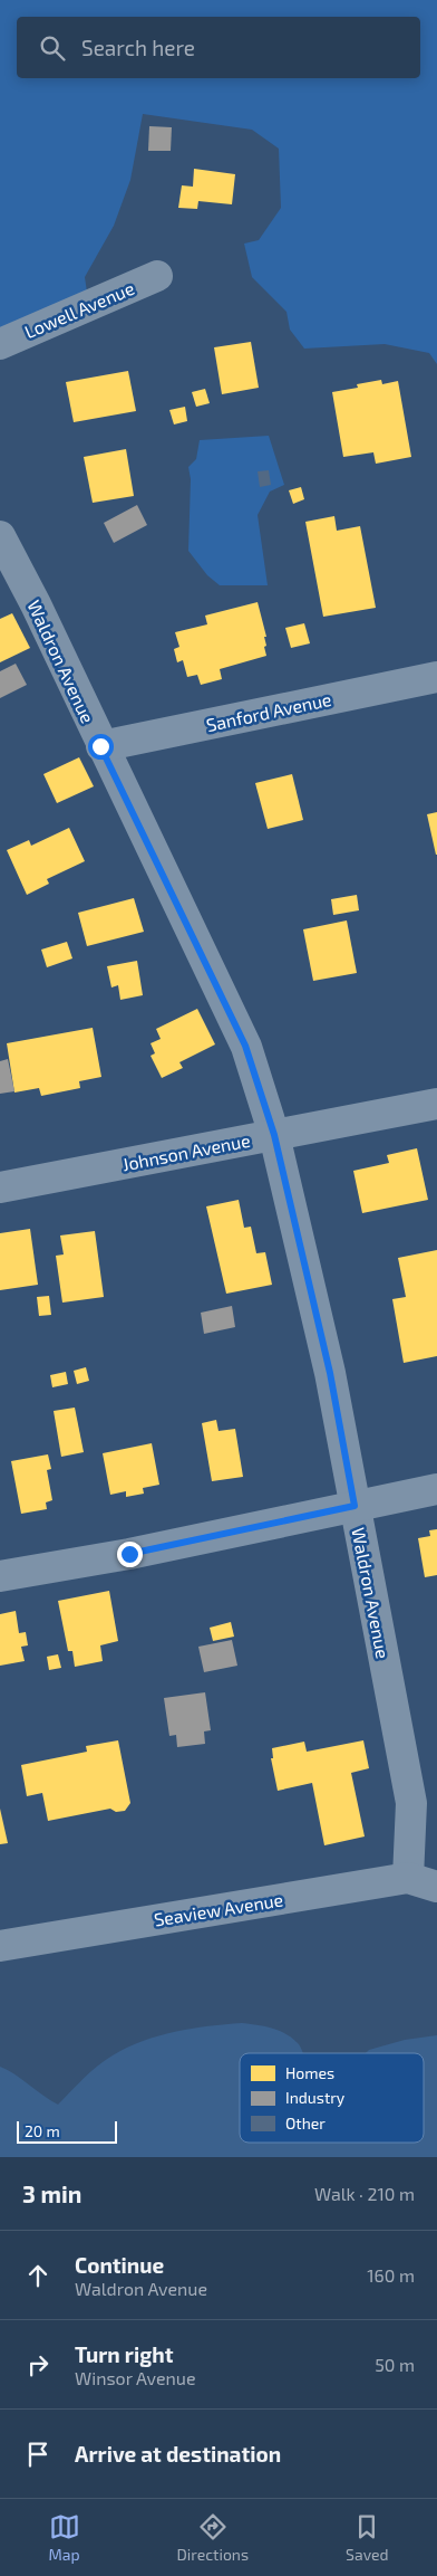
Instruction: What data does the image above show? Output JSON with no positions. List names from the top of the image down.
{
  "streets": {
    "street": [
      "Lowell Avenue",
      "Waldron Avenue",
      "Sanford Avenue",
      "Johnson Avenue",
      "Seaview Avenue"
    ]
  },
  "crossings": [
    ["Waldron Avenue", "Sanford Avenue"],
    ["Waldron Avenue", "Johnson Avenue"],
    ["Waldron Avenue", "Seaview Avenue"]
  ],
  "legend": ["Homes", "Industry", "Other"],
  "scale_bar": "20 m",
  "page": {
    "search": "Search here",
    "scale": "20 m",
    "heading": ["3 min", "Walk · 210 m"],
    "list": [
      ["Continue", "Waldron Avenue", "160 m"],
      ["Turn right", "Winsor Avenue", "50 m"],
      "Arrive at destination"
    ],
    "nav": ["Map", "Directions", "Saved"]
  }
}
